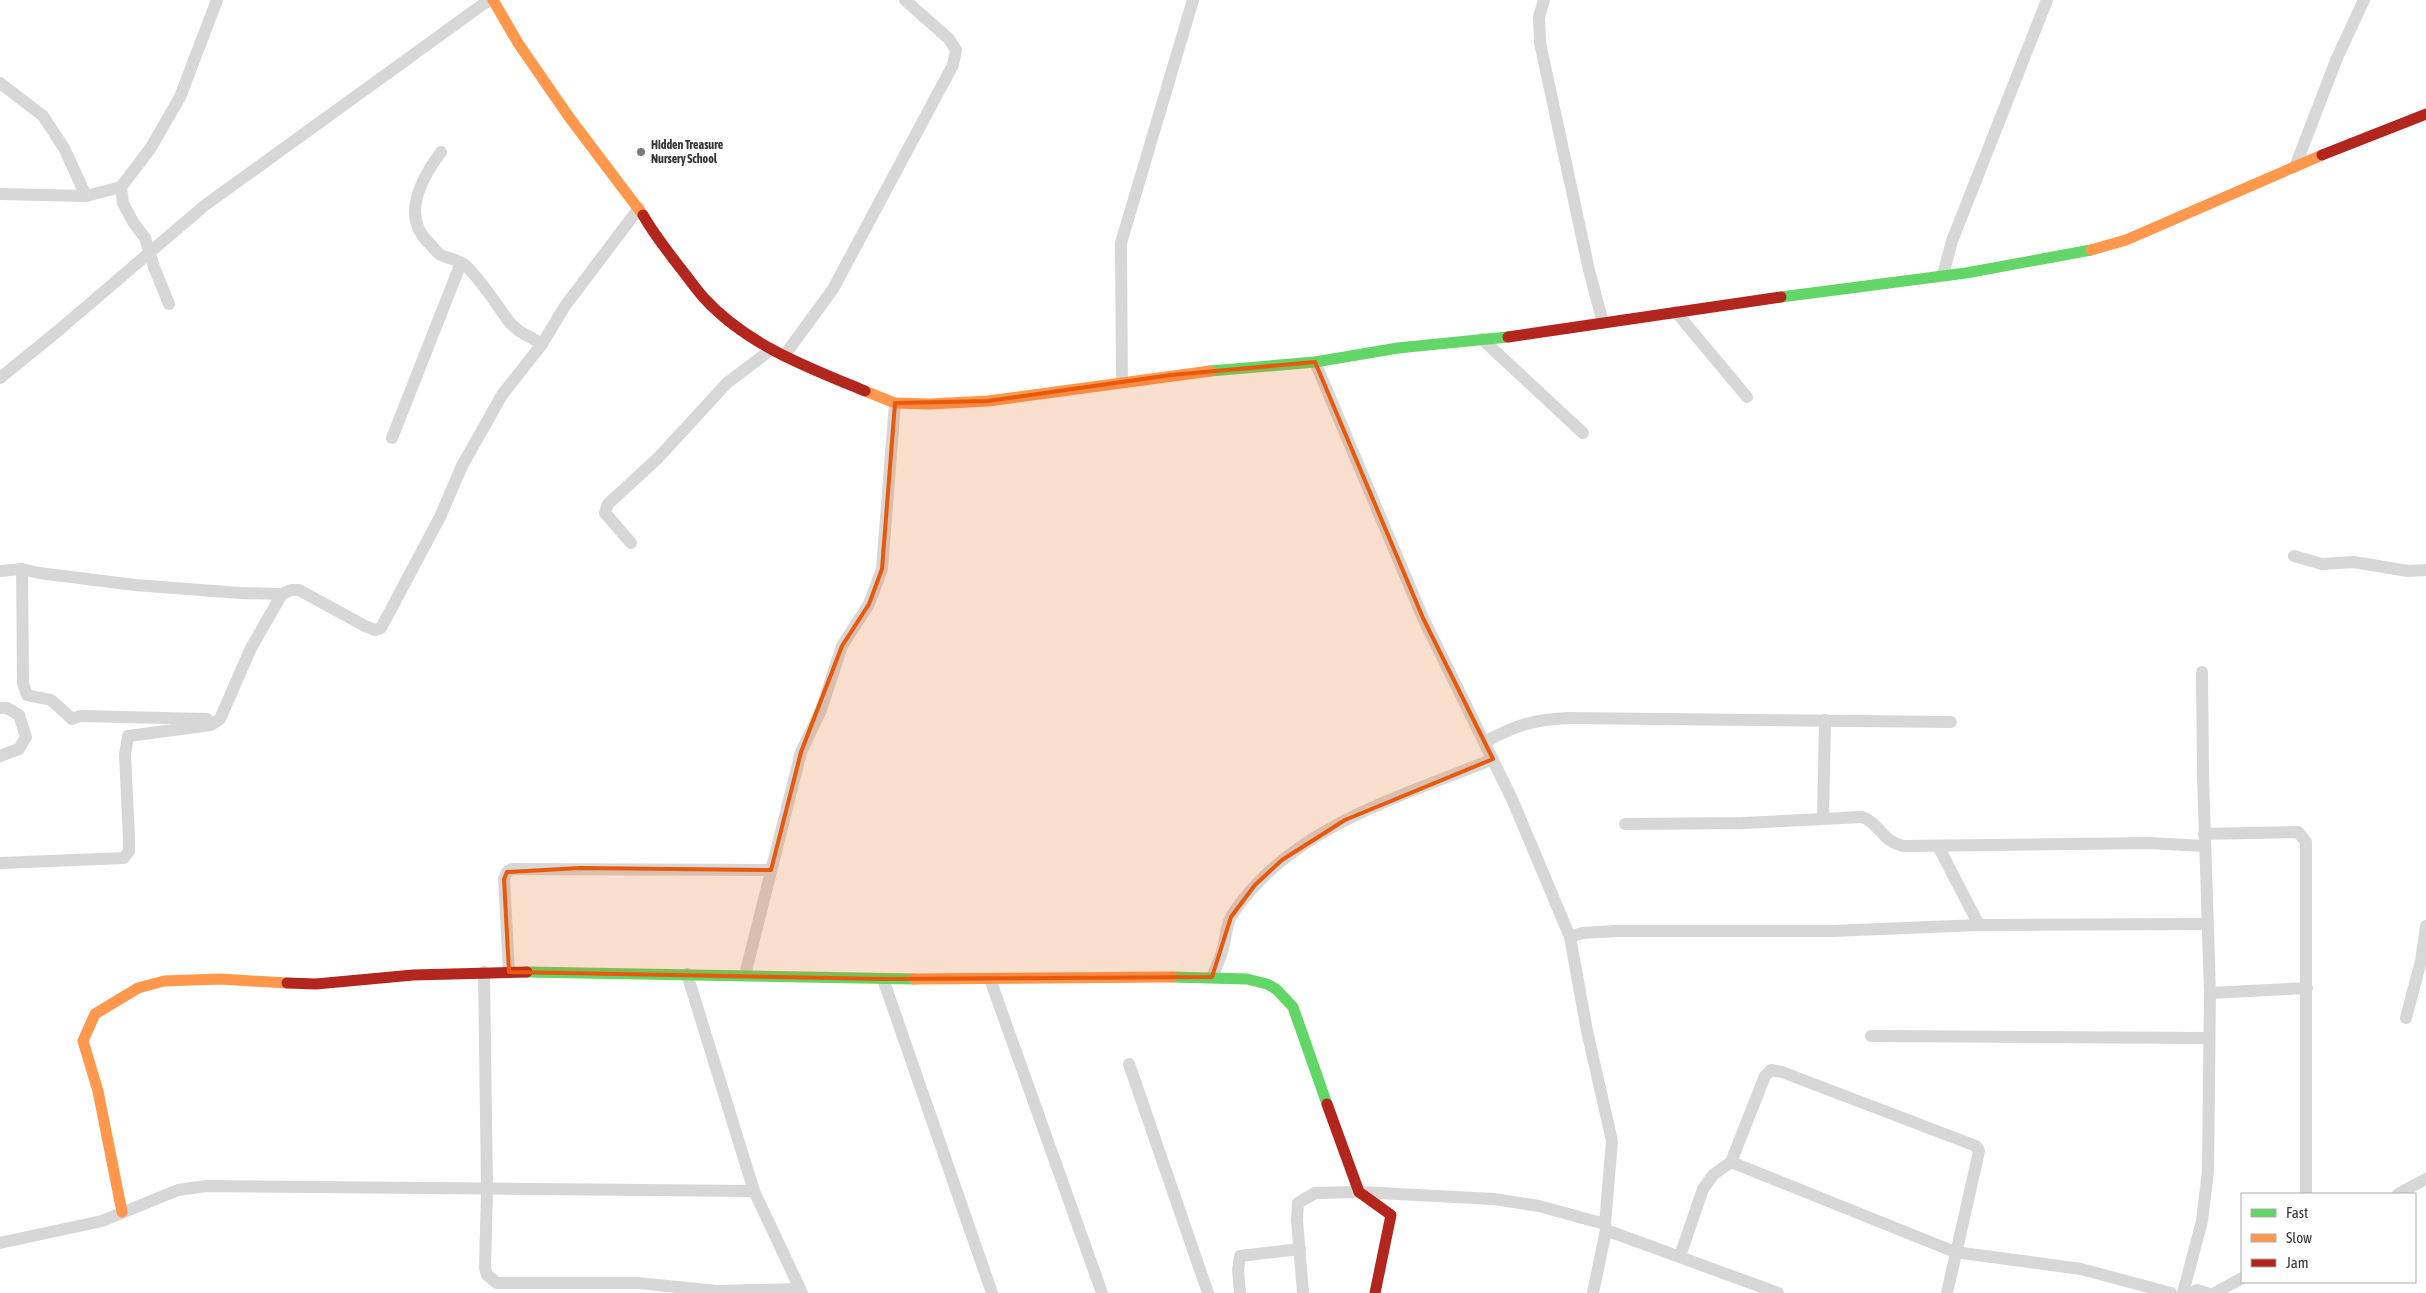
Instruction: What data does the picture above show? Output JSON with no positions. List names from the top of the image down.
{
  "places": ["Hidden Treasure Nursery School"],
  "legend": ["Fast", "Slow", "Jam"]
}
